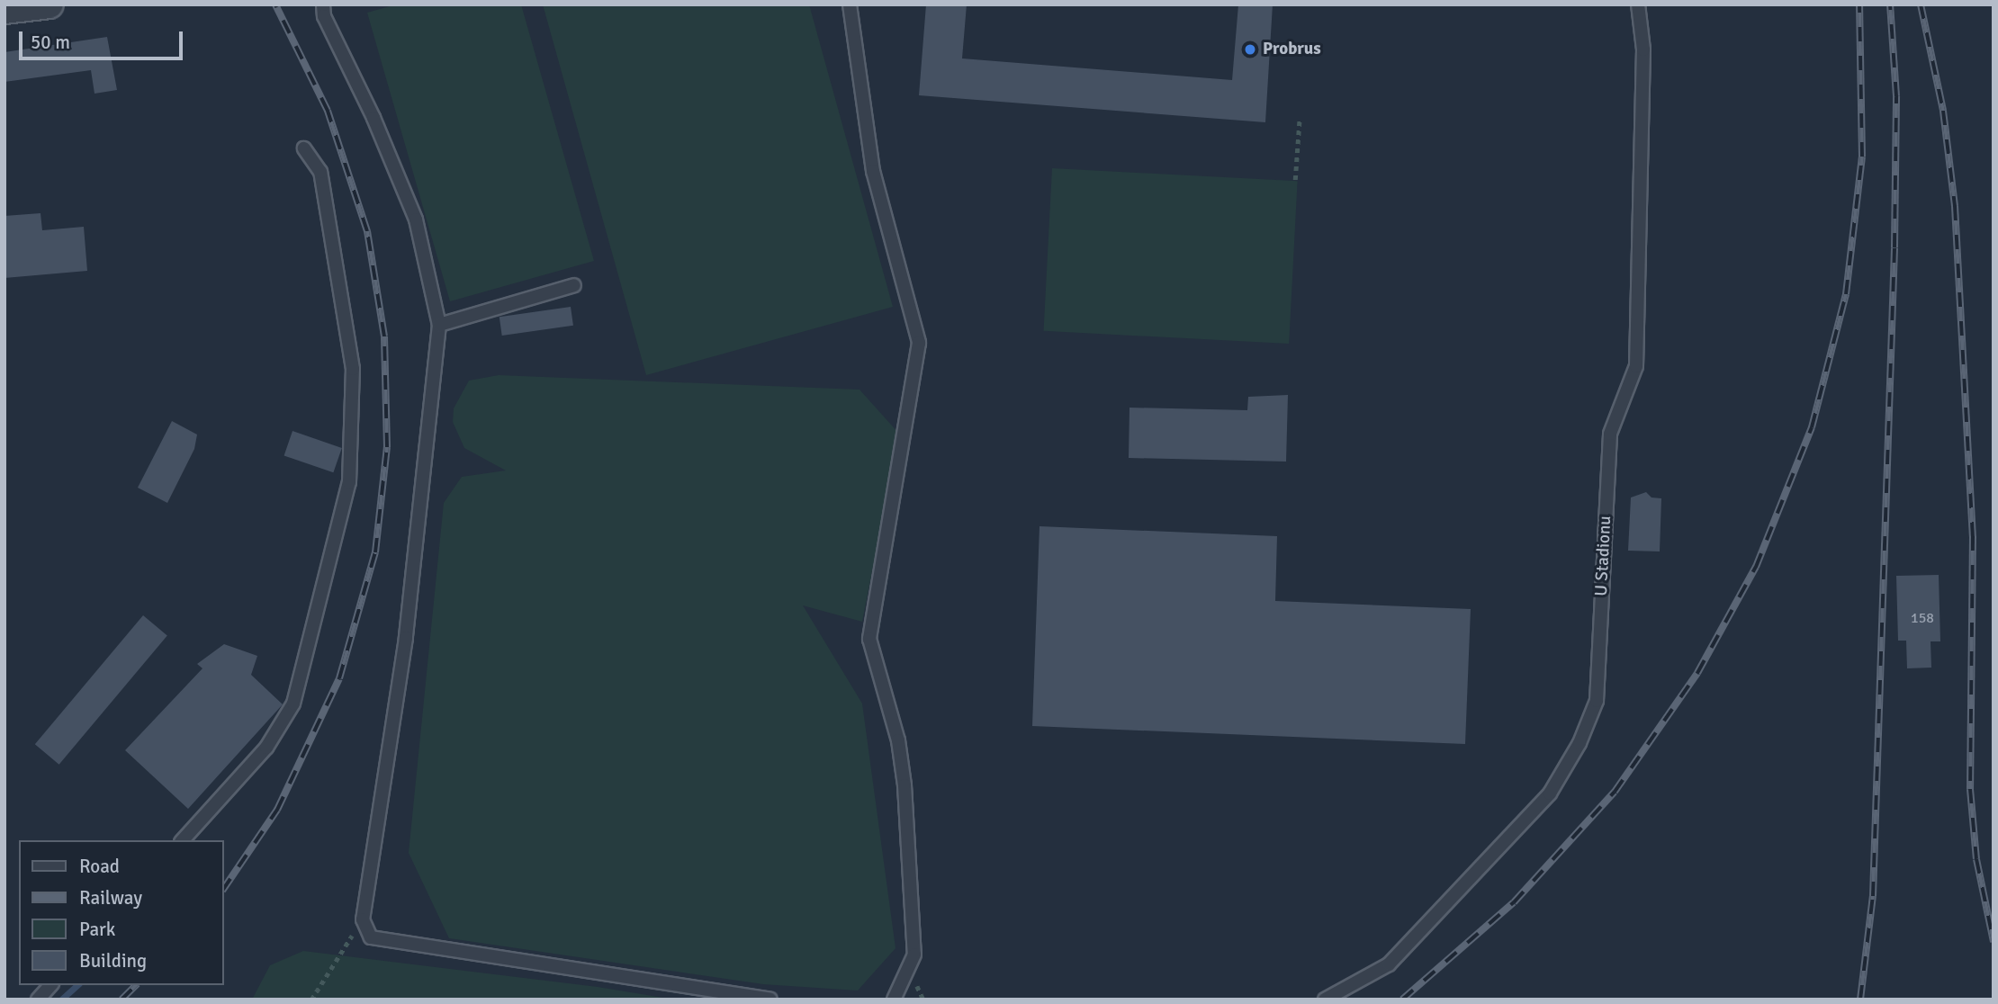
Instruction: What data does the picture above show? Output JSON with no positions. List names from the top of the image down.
{
  "streets": {
    "lane": ["U Stadionu"]
  },
  "places": ["Probrus"],
  "house_numbers": ["158"],
  "legend": [
    "Road",
    "Railway",
    "Park",
    "Building"
  ],
  "scale_bar": "50 m"
}
